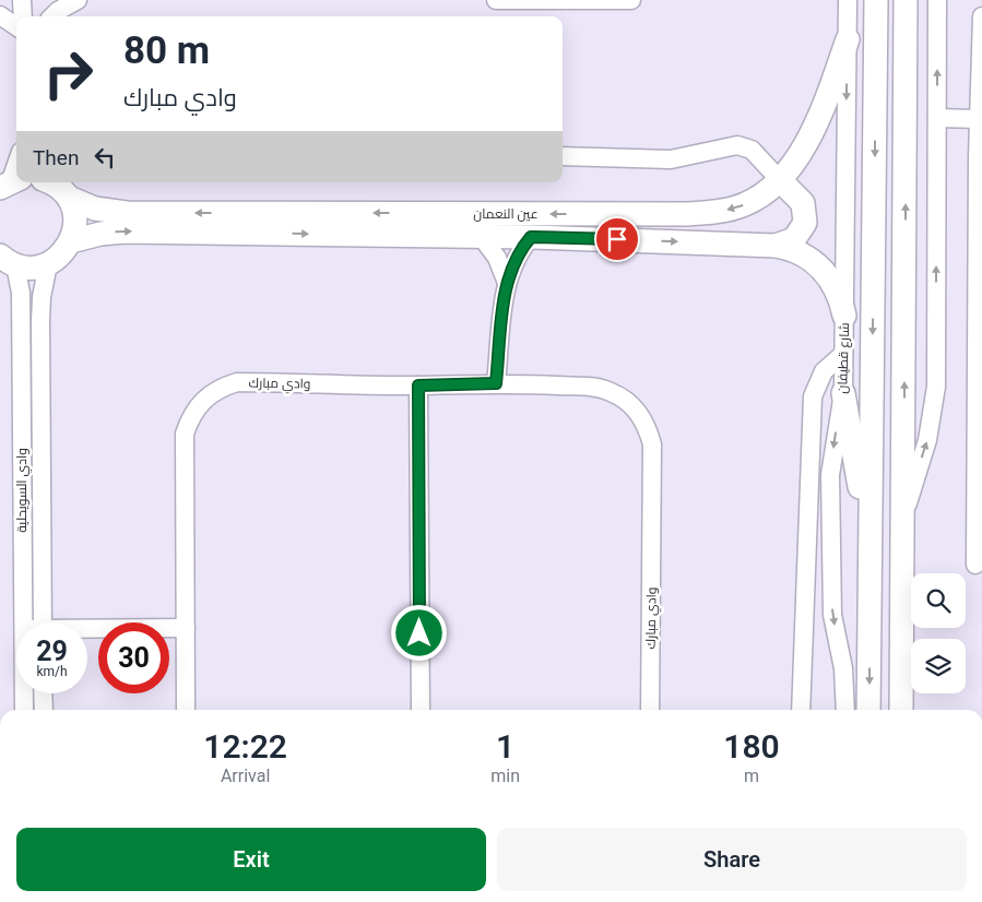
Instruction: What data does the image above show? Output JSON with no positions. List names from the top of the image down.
{
  "streets": {
    "street": [
      "عين النعمان",
      "شارع قطيفان",
      "وادي مبارك",
      "وادي السويحلية"
    ]
  },
  "crossings": [
    ["عين النعمان", "شارع قطيفان"]
  ],
  "page": {
    "turn": ["80 m", "وادي مبارك"],
    "then": "Then",
    "speed": "29 km/h",
    "limit": "30",
    "eta": [
      "12:22",
      "Arrival",
      "1",
      "min",
      "180",
      "m"
    ],
    "buttons": ["Exit", "Share"]
  }
}
